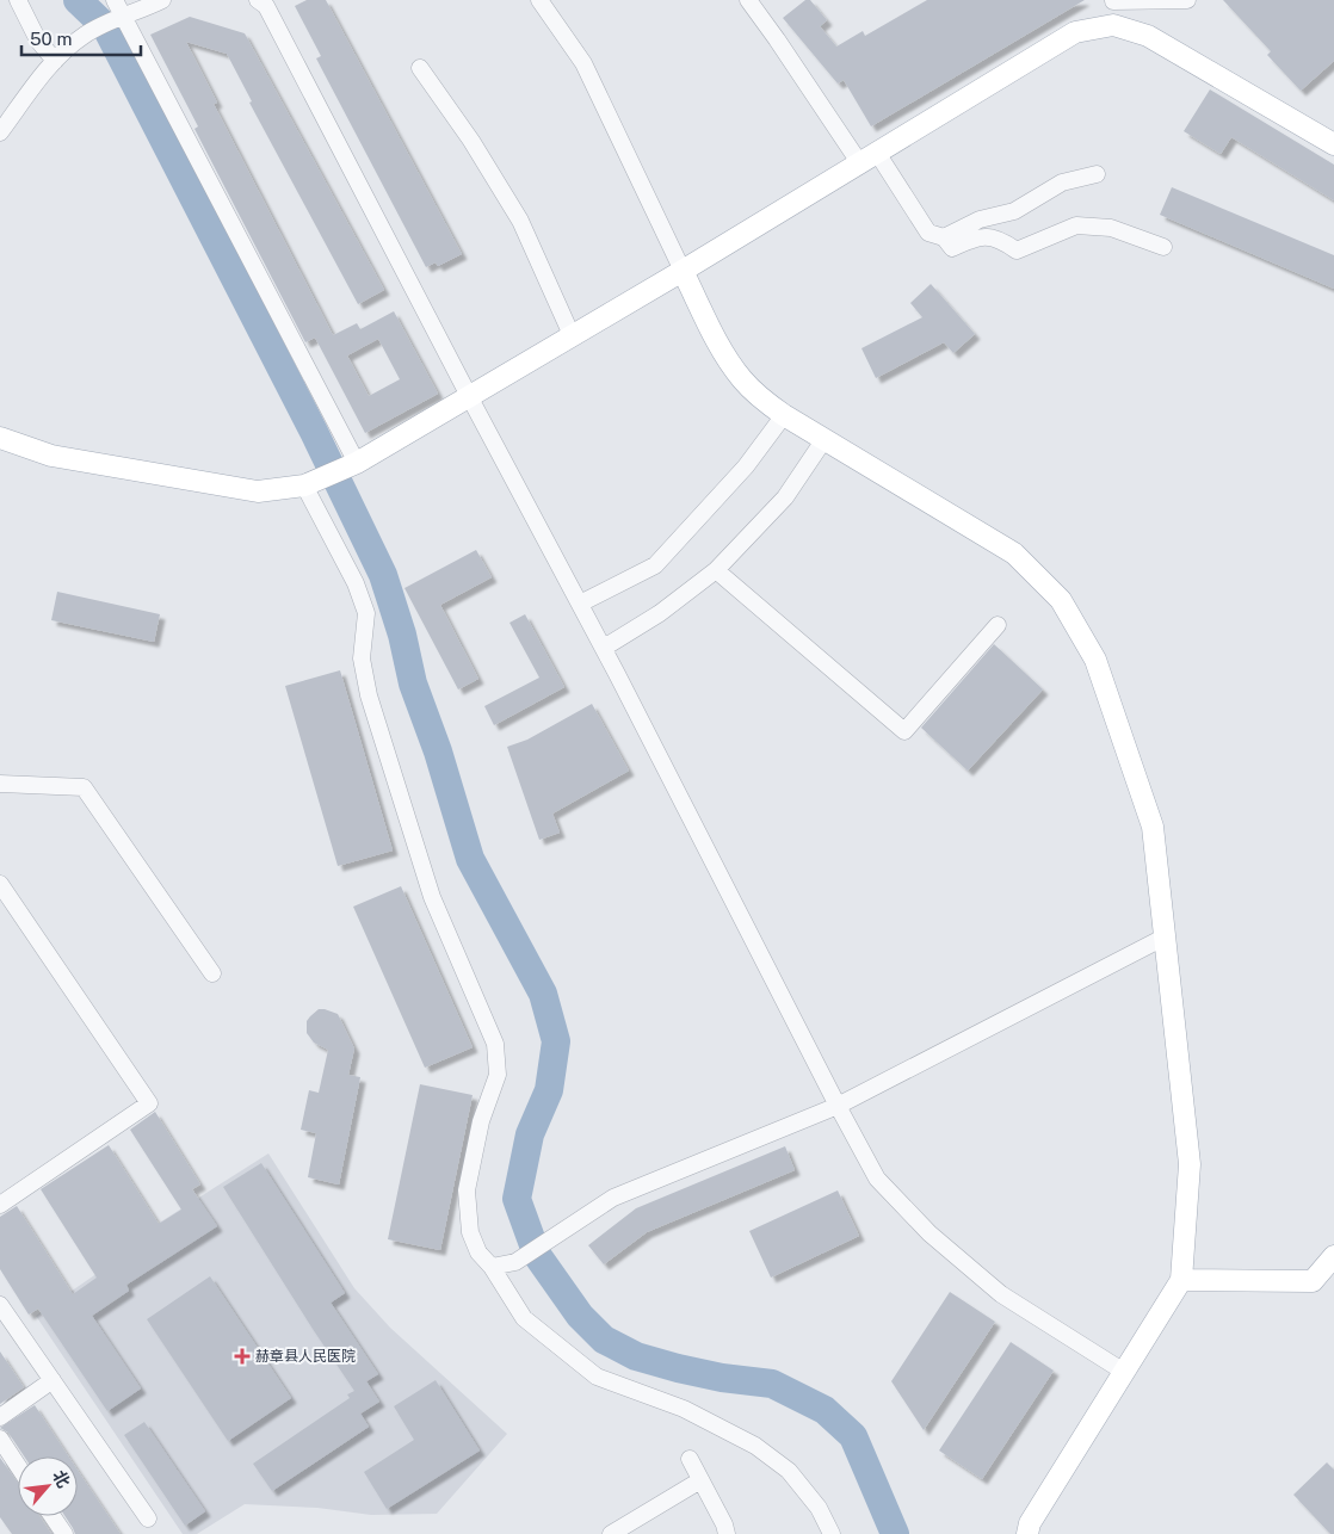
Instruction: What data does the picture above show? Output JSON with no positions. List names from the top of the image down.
{
  "places": {
    "health": ["赫章县人民医院"]
  },
  "scale_bar": "50 m",
  "north": "top right"
}
